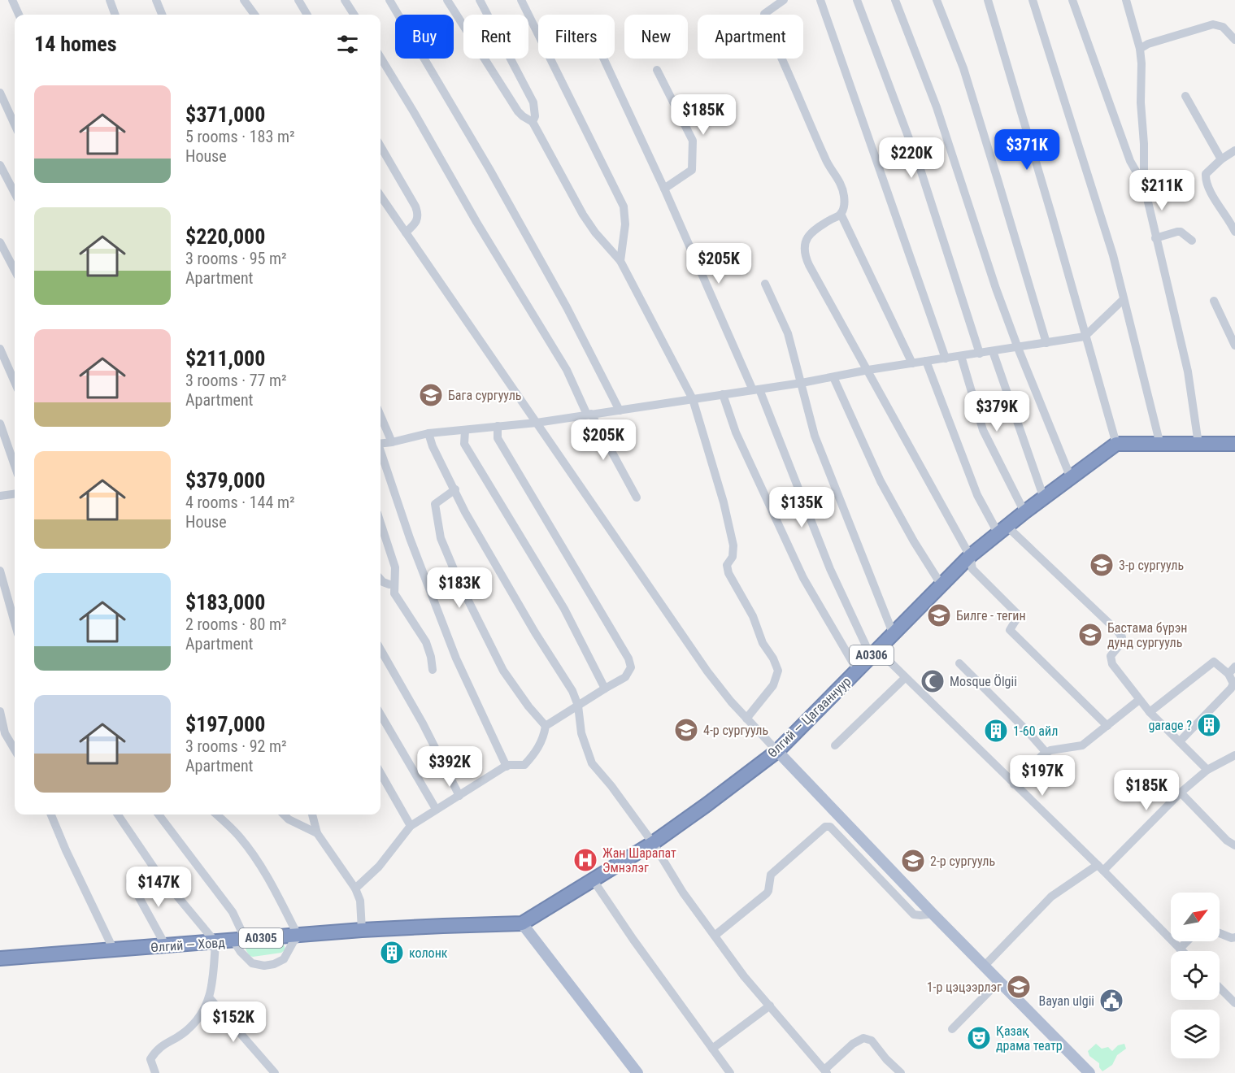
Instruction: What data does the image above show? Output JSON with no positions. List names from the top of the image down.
{
  "streets": {
    "highway": [
      "A0306",
      "Өлгий — Цагааннуур",
      "A0305",
      "Өлгий — Ховд"
    ]
  },
  "crossings": [
    ["Өлгий — Цагааннуур", "Өлгий — Ховд"]
  ],
  "places": {
    "school or university": [
      "Бага сургууль",
      "3-р сургууль",
      "Билге - тегин",
      "Бастама бүрэн дунд сургууль",
      "4-р сургууль",
      "2-р сургууль",
      "1-р цэцээрлэг"
    ],
    "mosque": ["Mosque Ölgii"],
    "building": ["garage ?", "1-60 айл", "колонк"],
    "hospital": ["Жан Шарапат Эмнэлэг"],
    "public building": ["Bayan ulgii"],
    "theatre": ["Қазақ драма театр"]
  },
  "north": "top right",
  "page": {
    "chip": [
      "Buy",
      "Rent",
      "Filters",
      "New",
      "Apartment"
    ],
    "heading": "14 homes",
    "list": [
      {
        "name": "$371,000",
        "note": "5 rooms · 183 m² · House"
      },
      {
        "name": "$220,000",
        "note": "3 rooms · 95 m² · Apartment"
      },
      {
        "name": "$211,000",
        "note": "3 rooms · 77 m² · Apartment"
      },
      {
        "name": "$379,000",
        "note": "4 rooms · 144 m² · House"
      },
      {
        "name": "$183,000",
        "note": "2 rooms · 80 m² · Apartment"
      },
      {
        "name": "$197,000",
        "note": "3 rooms · 92 m² · Apartment"
      }
    ],
    "price": [
      "$185K",
      "$371K",
      "$220K",
      "$211K",
      "$205K",
      "$379K",
      "$205K",
      "$135K",
      "$183K",
      "$392K",
      "$197K",
      "$185K",
      "$147K",
      "$152K"
    ]
  }
}
